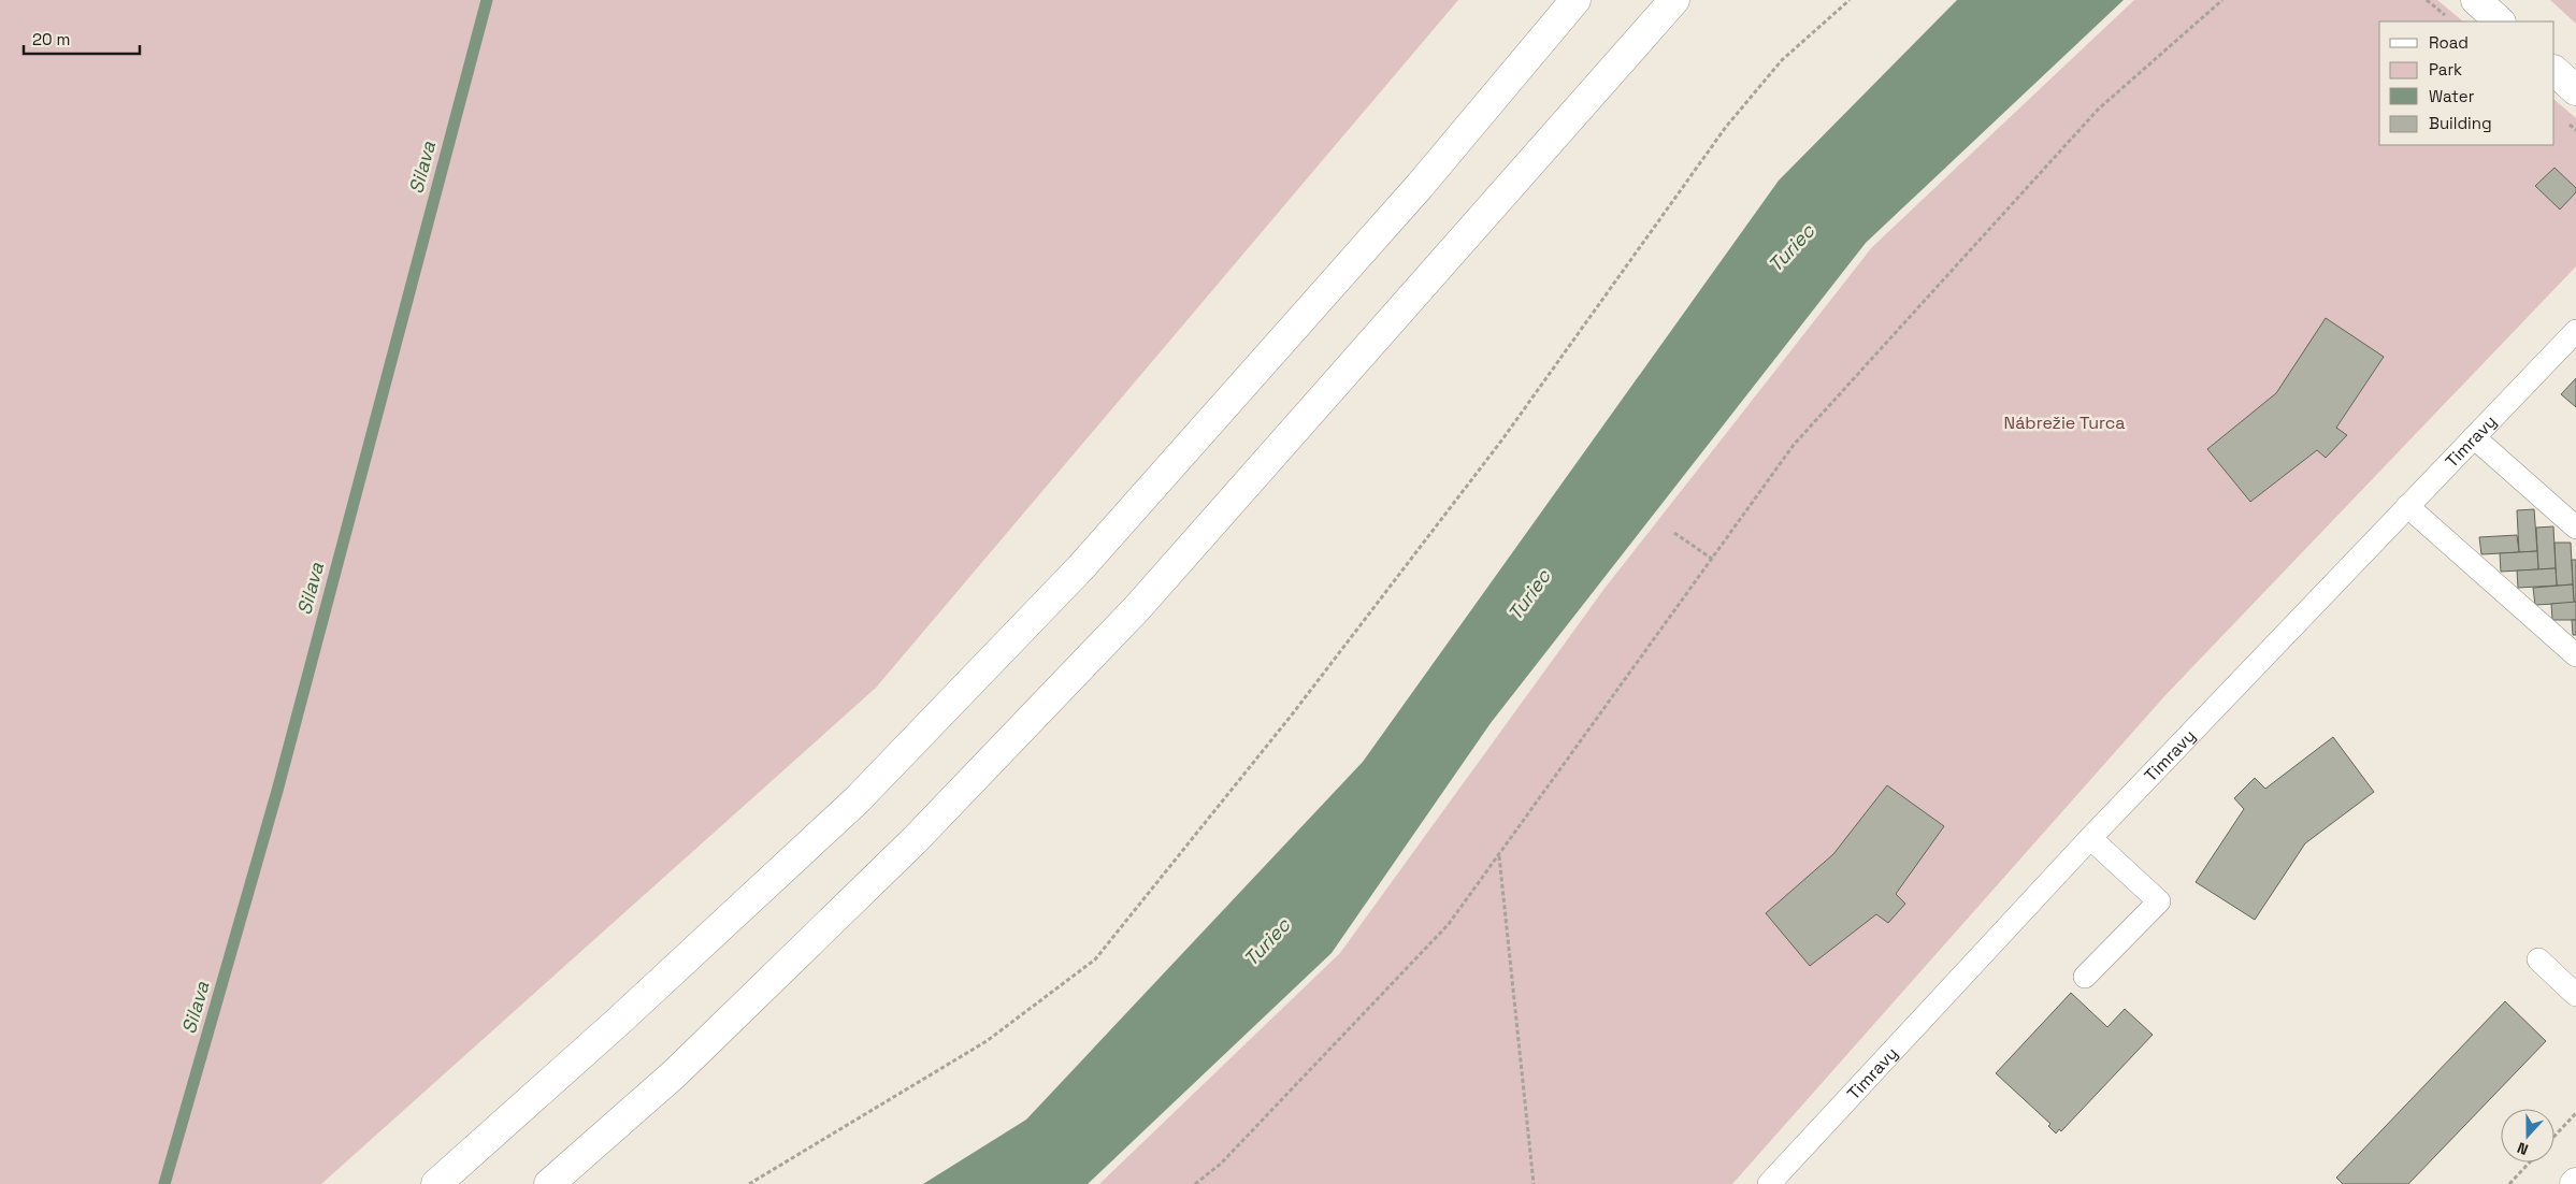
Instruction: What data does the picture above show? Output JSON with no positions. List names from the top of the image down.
{
  "streets": {
    "lane": ["Timravy"]
  },
  "water": ["Silava", "Turiec"],
  "parks": ["Nábrežie Turca"],
  "legend": [
    "Road",
    "Park",
    "Water",
    "Building"
  ],
  "scale_bar": "20 m",
  "north": "bottom"
}
